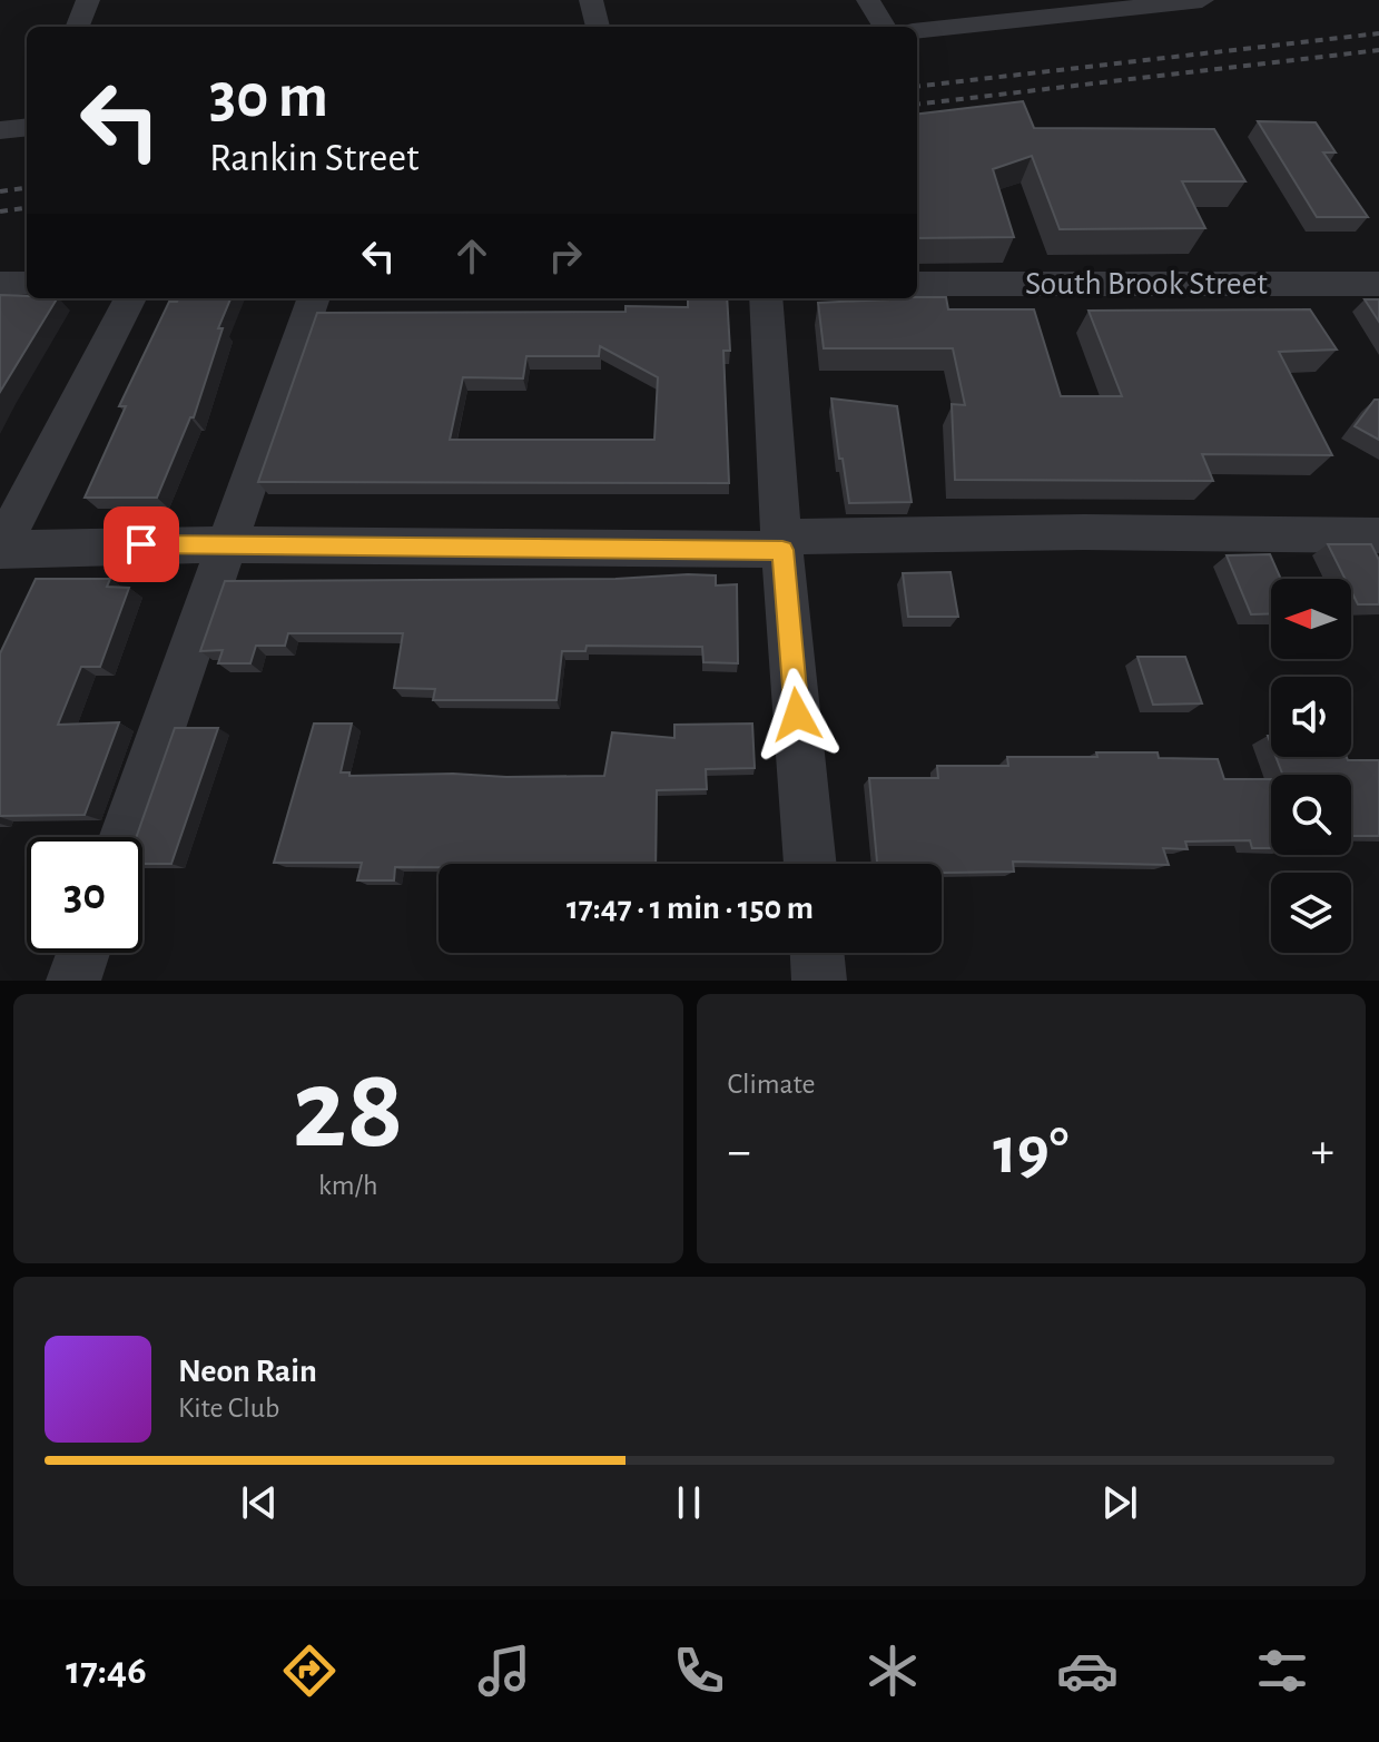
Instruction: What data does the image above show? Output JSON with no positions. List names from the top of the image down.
{
  "streets": {
    "street": ["South Brook Street"]
  },
  "north": "left",
  "page": {
    "turn": ["30 m", "Rankin Street"],
    "limit": "30",
    "trip": "17:47 · 1 min · 150 m",
    "tile": [
      ["28", "km/h"],
      "Climate"
    ],
    "heat": ["−", "19°", "+"],
    "song": ["Neon Rain", "Kite Club"],
    "tabs": "17:46"
  }
}
